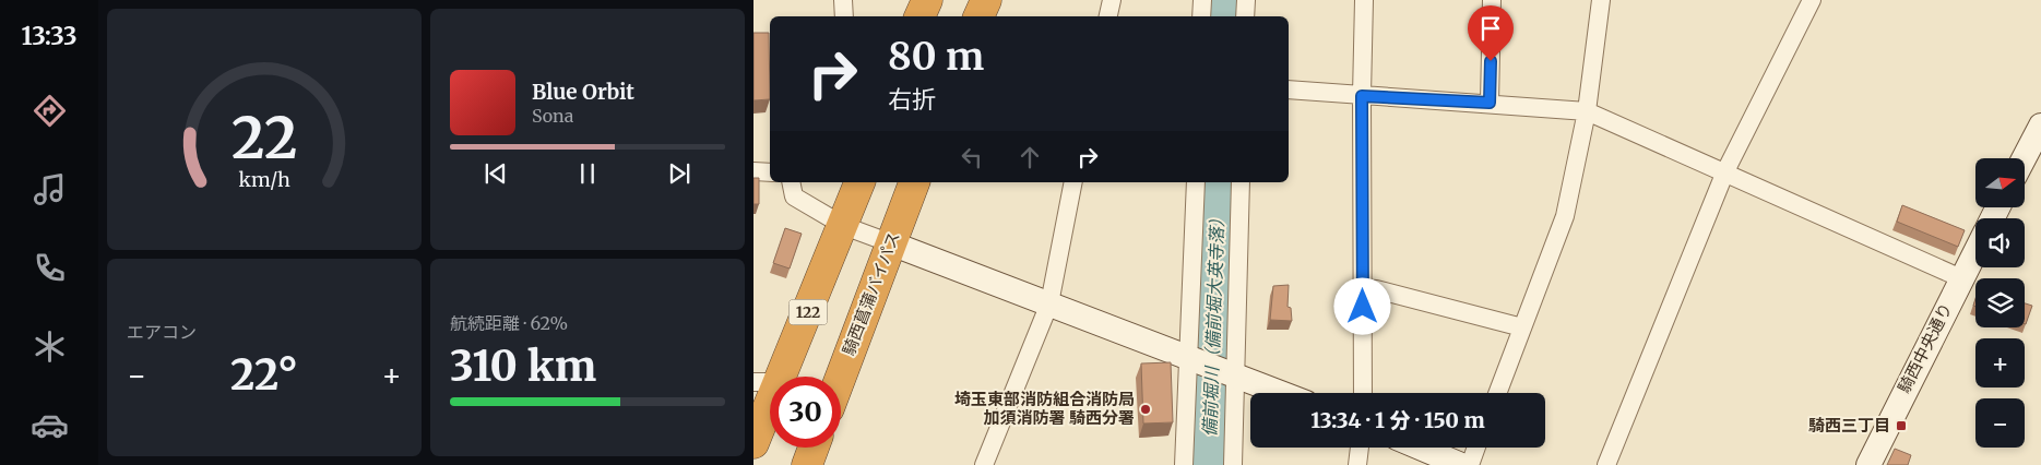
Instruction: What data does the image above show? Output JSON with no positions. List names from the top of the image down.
{
  "streets": {
    "highway": ["騎西菖蒲バイパス", "122"],
    "street": ["騎西中央通り"]
  },
  "water": ["備前堀川（備前堀大英寺落）"],
  "places": {
    "other": ["埼玉東部消防組合消防局 加須消防署 騎西分署"],
    "transit": ["騎西三丁目"]
  },
  "north": "right",
  "page": {
    "tabs": "13:33",
    "turn": ["80 m", "右折"],
    "song": ["Blue Orbit", "Sona"],
    "map_buttons": ["+", "−"],
    "tile": [
      "エアコン",
      ["航続距離 · 62%", "310 km"]
    ],
    "heat": ["−", "22°", "+"],
    "limit": "30",
    "trip": "13:34 · 1 分 · 150 m",
    "gauge": ["22", "km/h"]
  }
}
